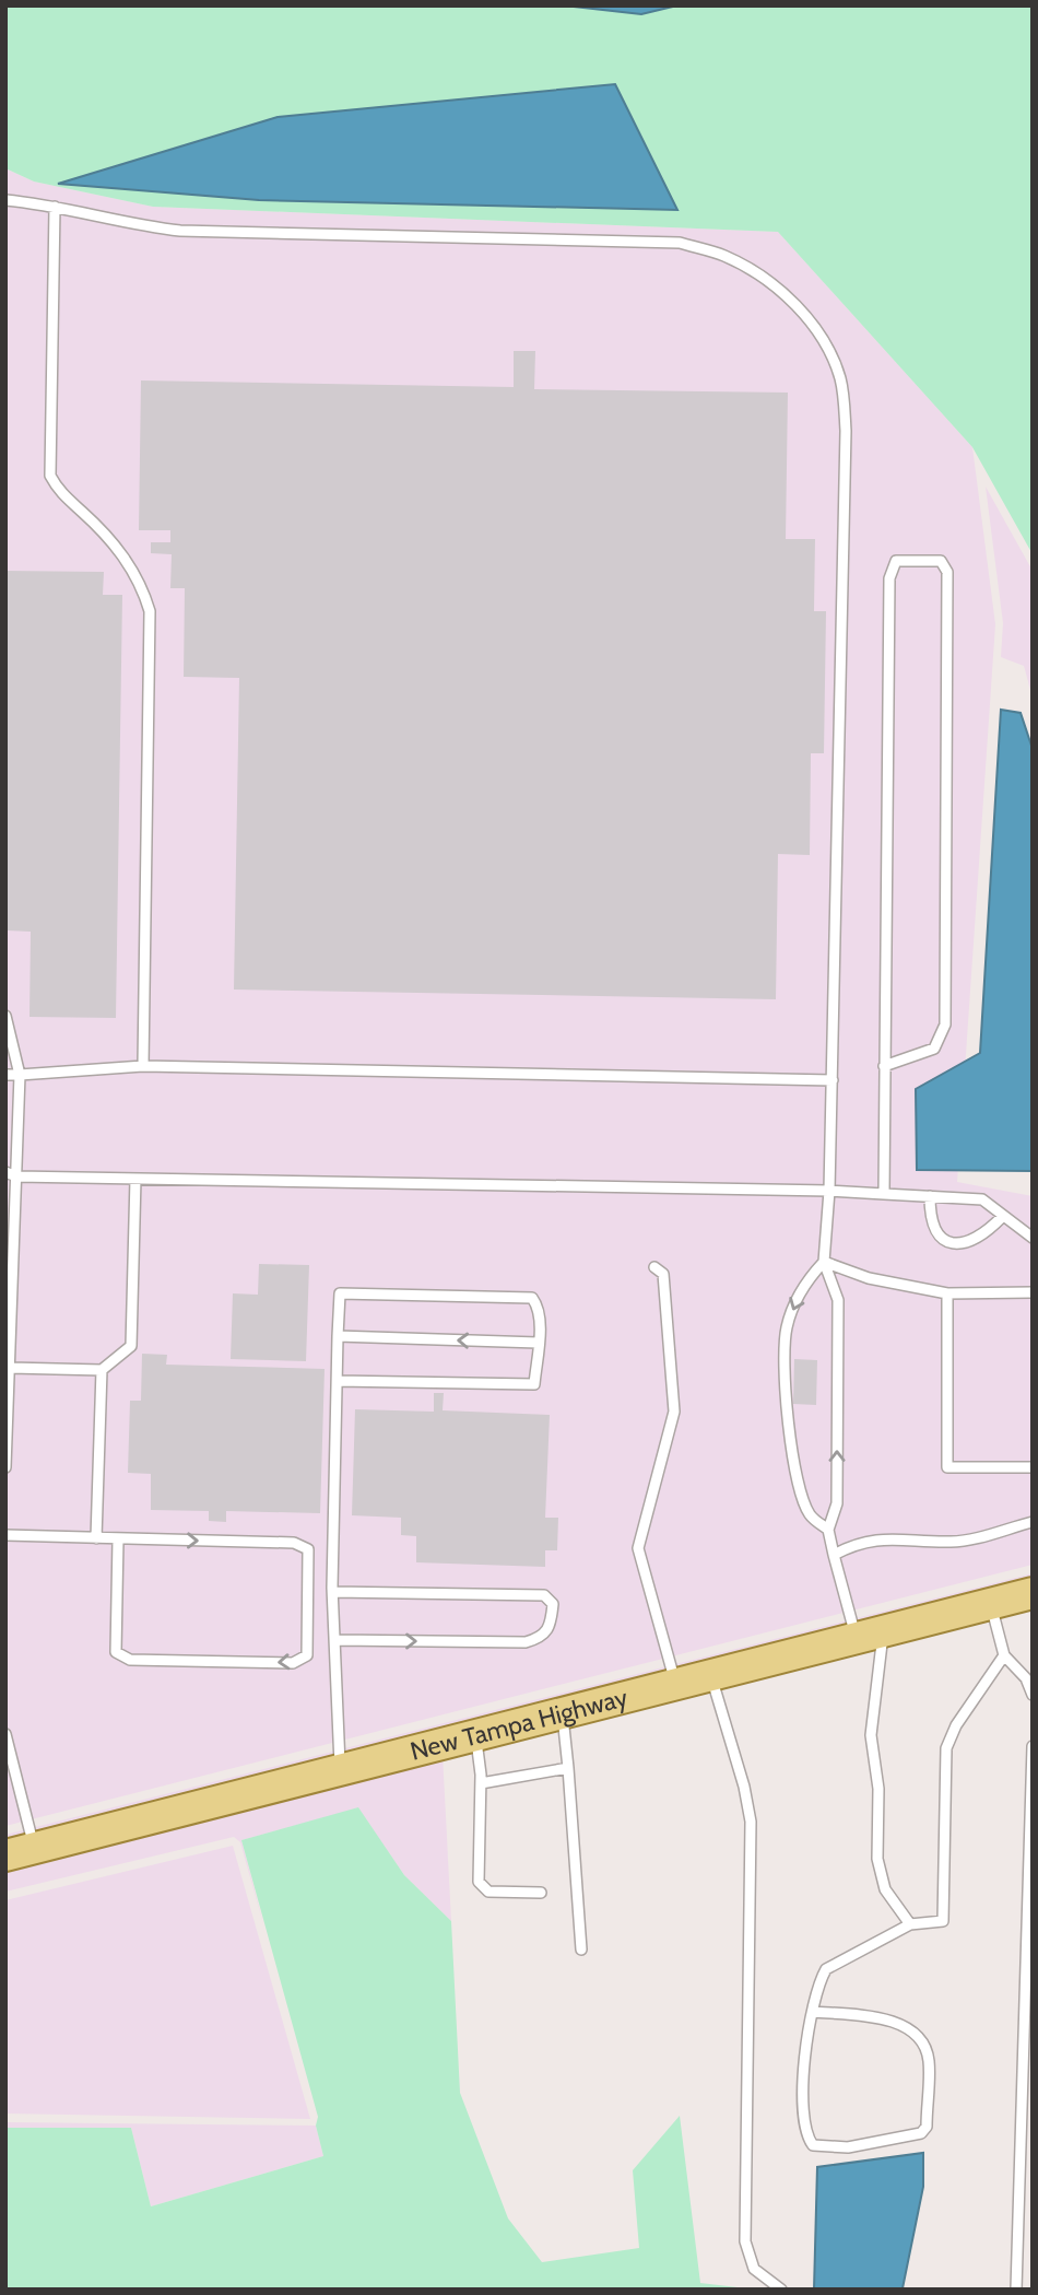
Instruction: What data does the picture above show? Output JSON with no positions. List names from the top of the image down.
{
  "streets": {
    "main road": ["New Tampa Highway"]
  }
}
